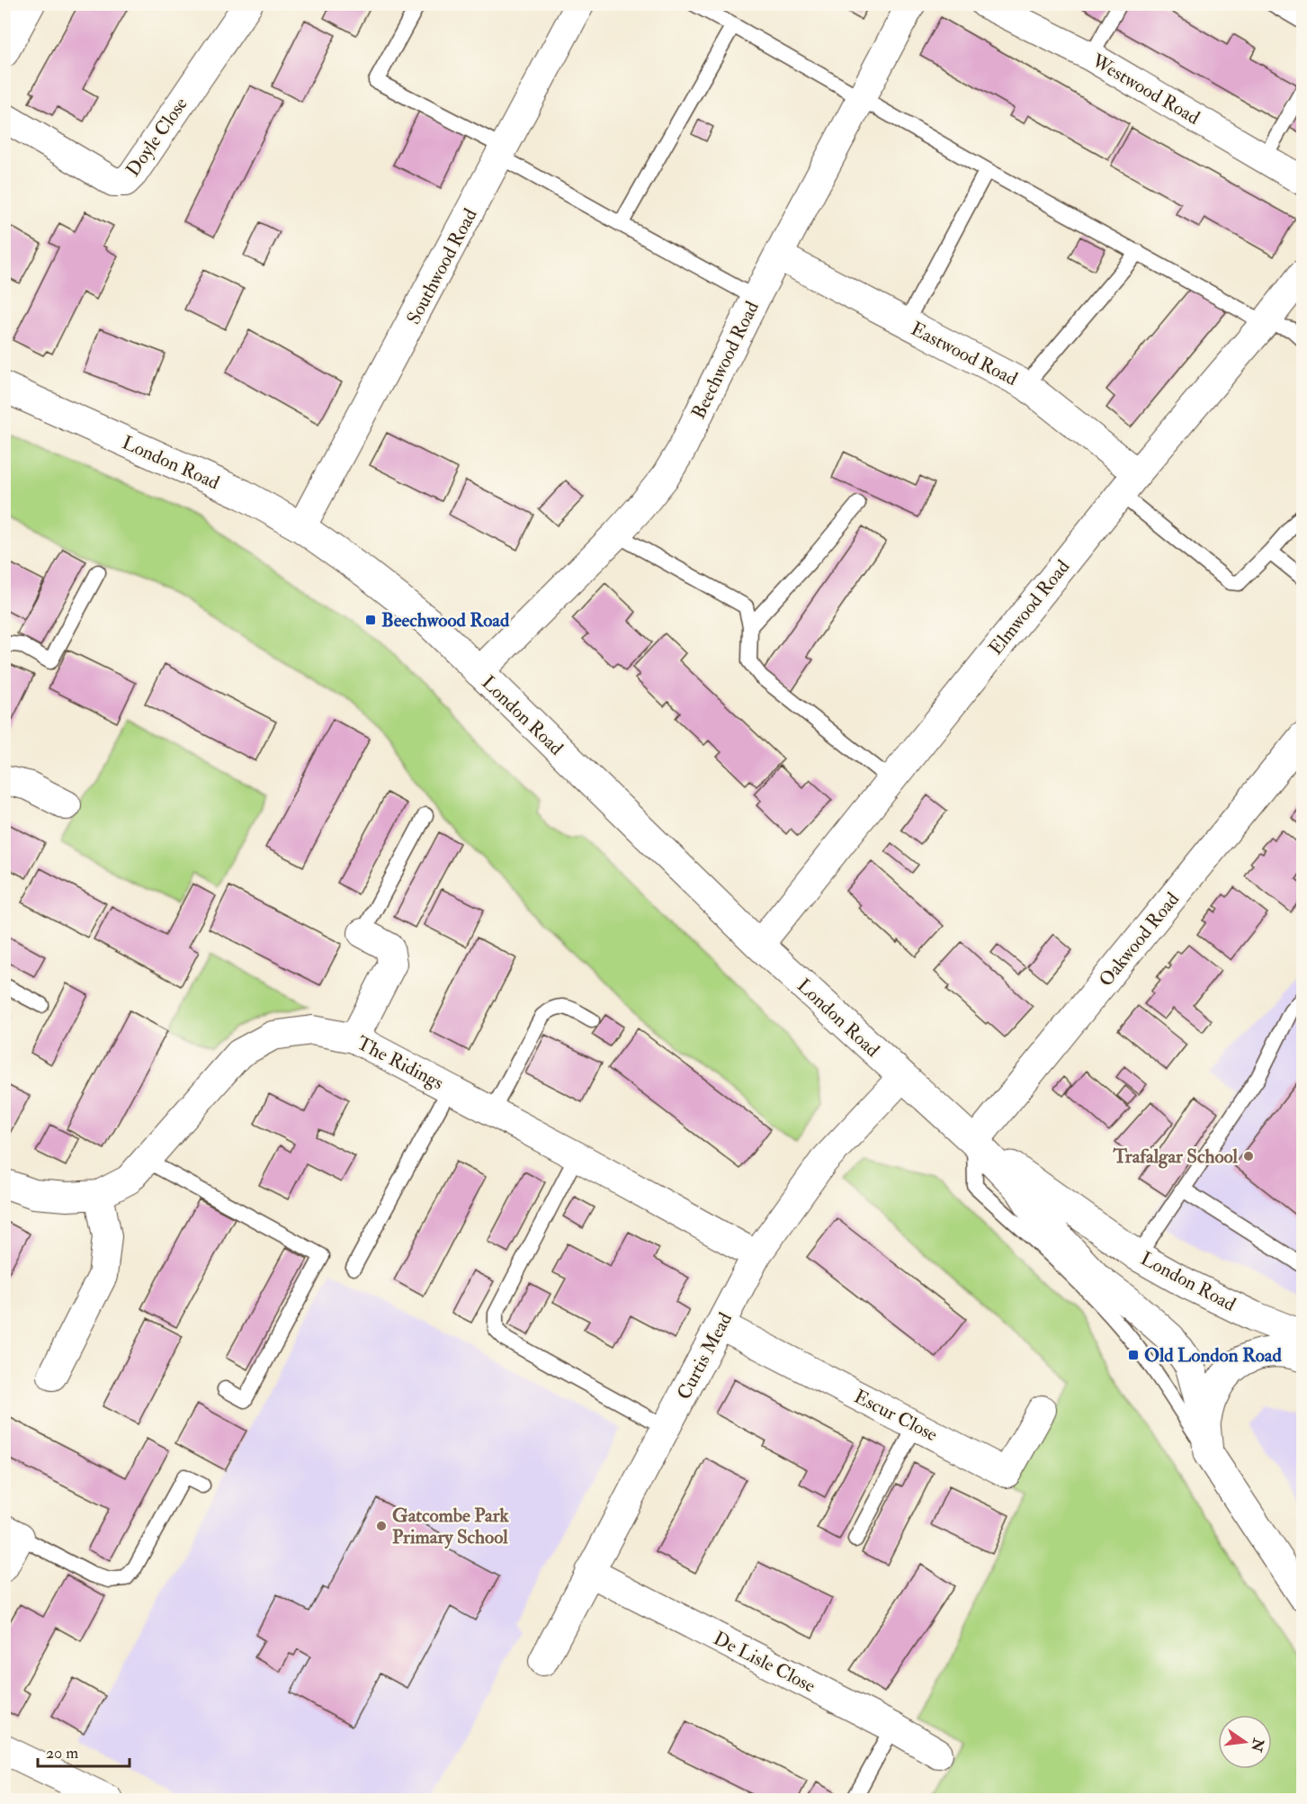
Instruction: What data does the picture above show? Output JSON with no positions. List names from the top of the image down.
{
  "streets": {
    "main road": ["London Road"],
    "street": [
      "Westwood Road",
      "Doyle Close",
      "Southwood Road",
      "Eastwood Road",
      "Beechwood Road",
      "Elmwood Road",
      "Oakwood Road",
      "The Ridings",
      "Curtis Mead",
      "Escur Close",
      "De Lisle Close"
    ]
  },
  "crossings": [
    ["Southwood Road", "London Road"],
    ["Eastwood Road", "Beechwood Road"],
    ["Eastwood Road", "Elmwood Road"],
    ["Beechwood Road", "London Road"],
    ["London Road", "Elmwood Road"],
    ["London Road", "Oakwood Road"],
    ["London Road", "Curtis Mead"],
    ["The Ridings", "Curtis Mead"],
    ["Curtis Mead", "Escur Close"],
    ["Curtis Mead", "De Lisle Close"]
  ],
  "places": {
    "transit": ["Beechwood Road", "Old London Road"],
    "other": ["Trafalgar School", "Gatcombe Park Primary School"]
  },
  "scale_bar": "20 m",
  "north": "right"
}
